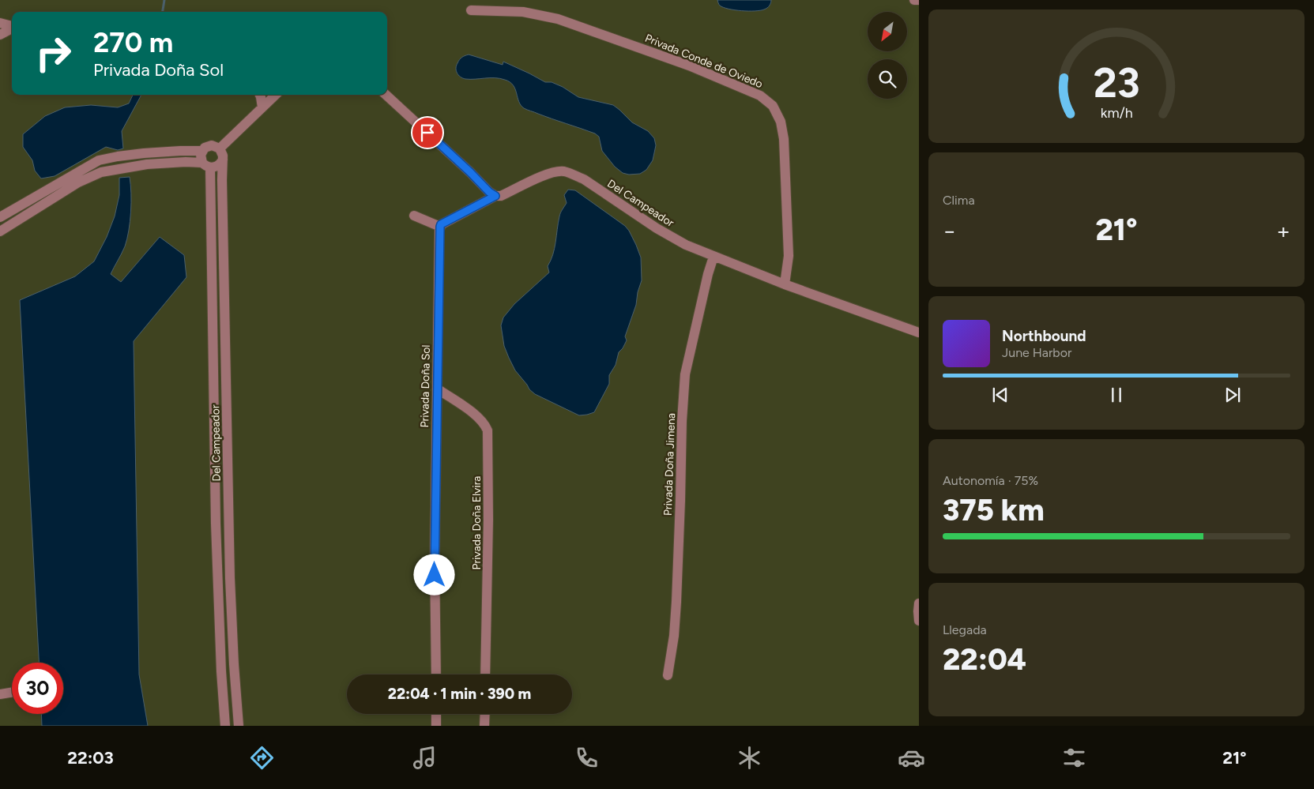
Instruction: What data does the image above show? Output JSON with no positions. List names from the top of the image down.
{
  "streets": {
    "street": [
      "Privada Conde de Oviedo",
      "Del Campeador",
      "Privada Doña Sol",
      "Privada Doña Jimena",
      "Privada Doña Elvira"
    ]
  },
  "crossings": [
    ["Privada Conde de Oviedo", "Del Campeador"],
    ["Del Campeador", "Privada Doña Jimena"],
    ["Privada Doña Sol", "Privada Doña Elvira"]
  ],
  "north": "bottom left",
  "page": {
    "turn": ["270 m", "Privada Doña Sol"],
    "tile": [
      "Clima",
      ["Autonomía · 75%", "375 km"],
      ["Llegada", "22:04"]
    ],
    "heat": ["−", "21°", "+"],
    "song": ["Northbound", "June Harbor"],
    "limit": "30",
    "trip": "22:04 · 1 min · 390 m",
    "tabs": ["22:03", "21°"],
    "gauge": ["23", "km/h"]
  }
}
